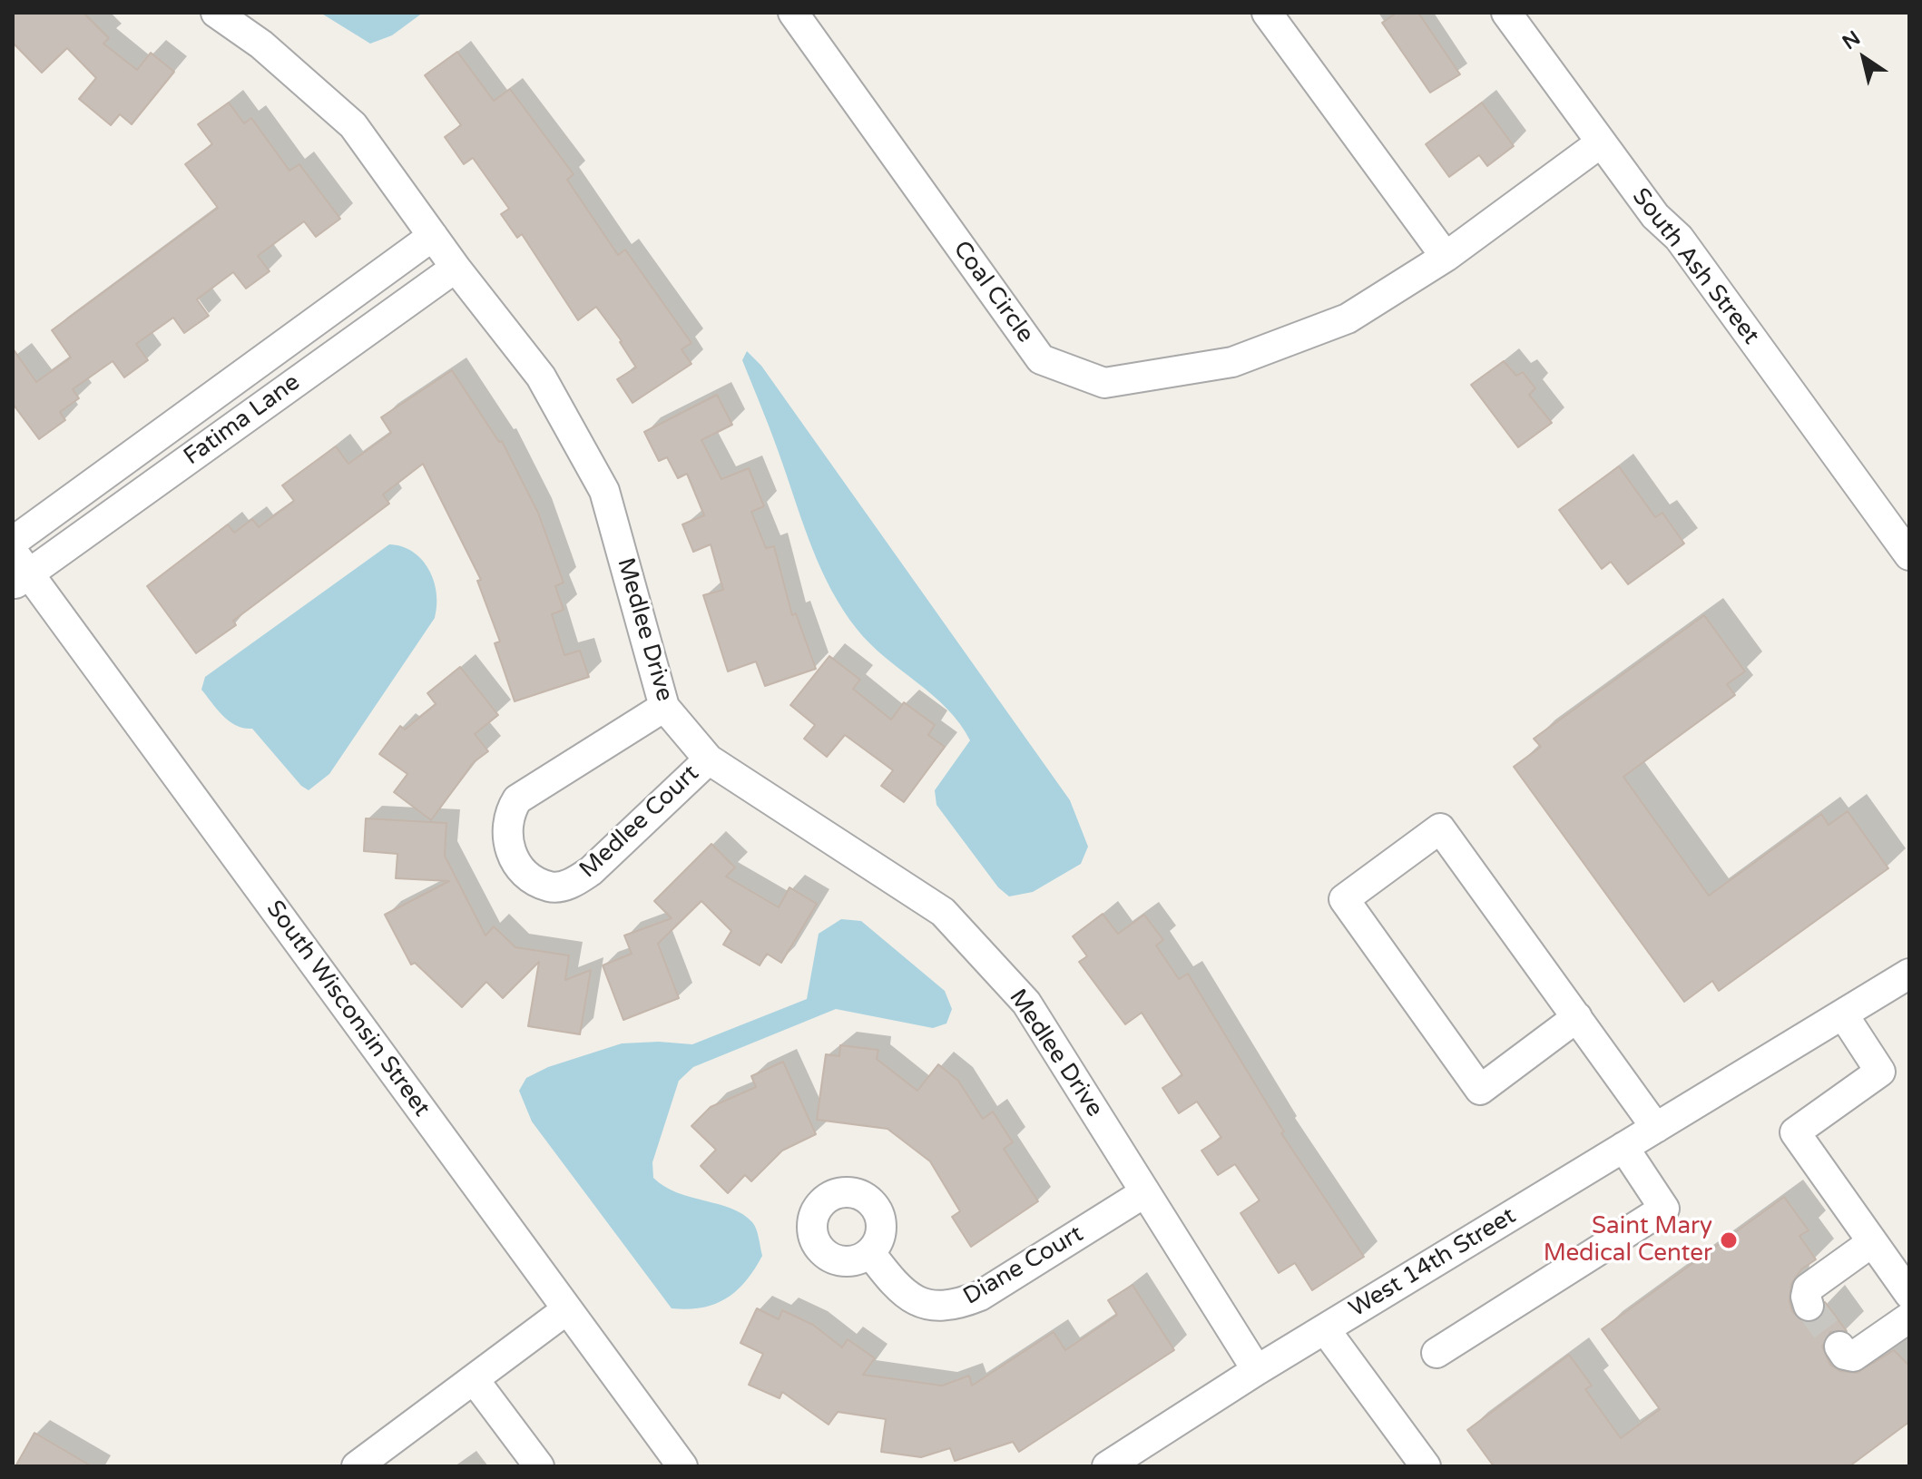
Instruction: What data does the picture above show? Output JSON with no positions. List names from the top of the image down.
{
  "streets": {
    "street": [
      "South Ash Street",
      "Coal Circle",
      "Fatima Lane",
      "Medlee Drive",
      "Medlee Court",
      "South Wisconsin Street",
      "West 14th Street",
      "Diane Court"
    ]
  },
  "crossings": [
    ["South Ash Street", "Coal Circle"],
    ["Fatima Lane", "Medlee Drive"],
    ["Fatima Lane", "South Wisconsin Street"],
    ["Medlee Drive", "Medlee Court"],
    ["Medlee Drive", "West 14th Street"],
    ["Medlee Drive", "Diane Court"]
  ],
  "places": ["Saint Mary Medical Center"],
  "north": "top left"
}
